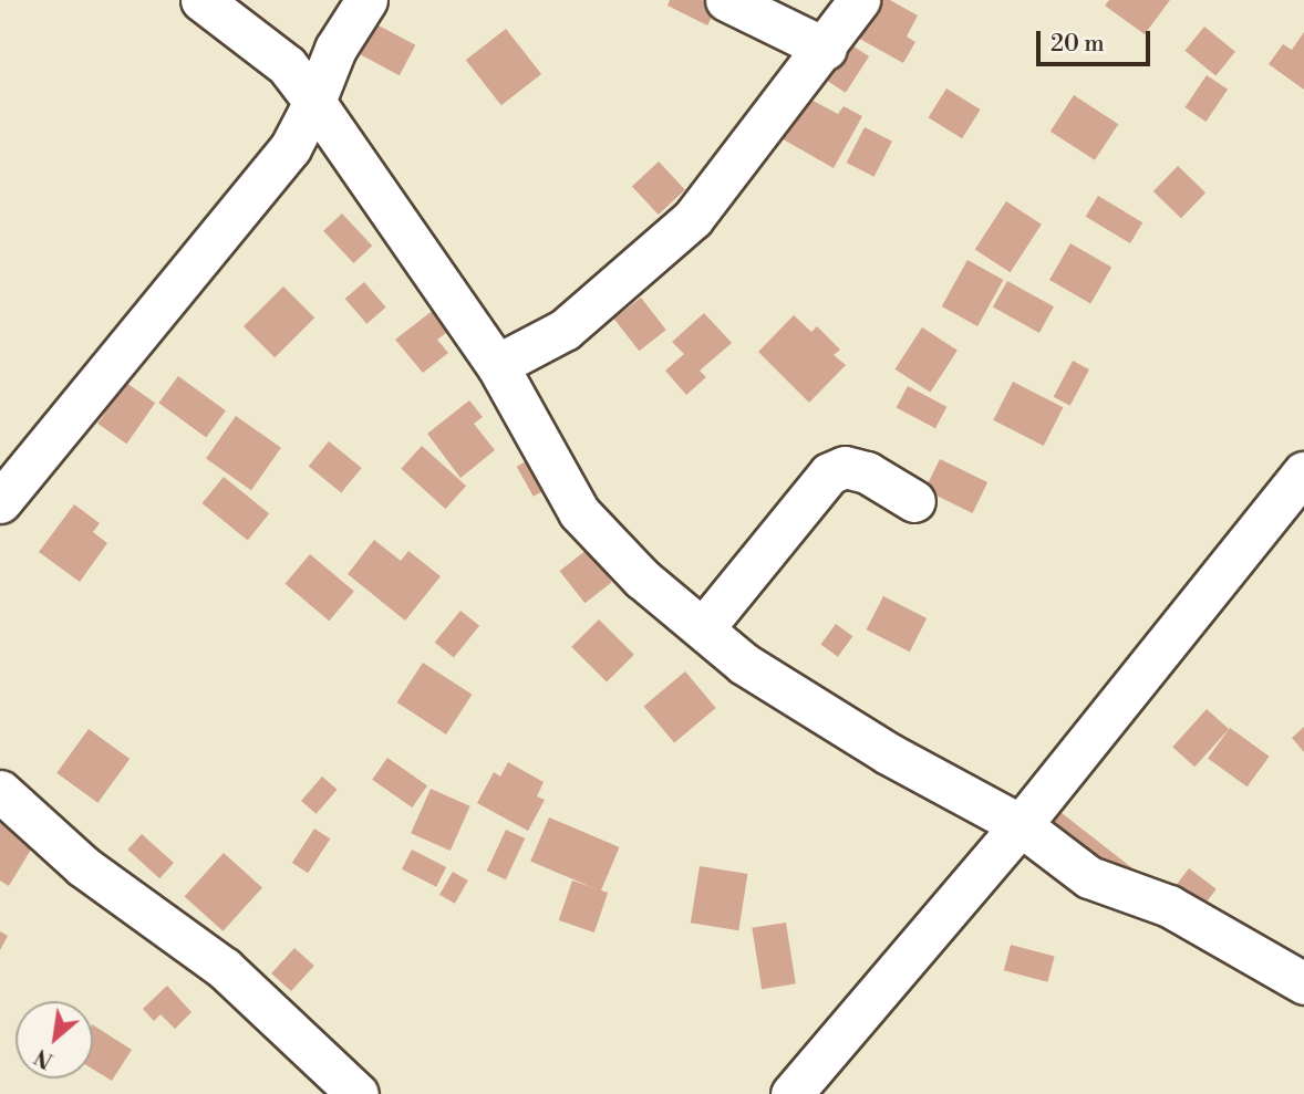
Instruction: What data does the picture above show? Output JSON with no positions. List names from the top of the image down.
{
  "scale_bar": "20 m",
  "north": "bottom left"
}
